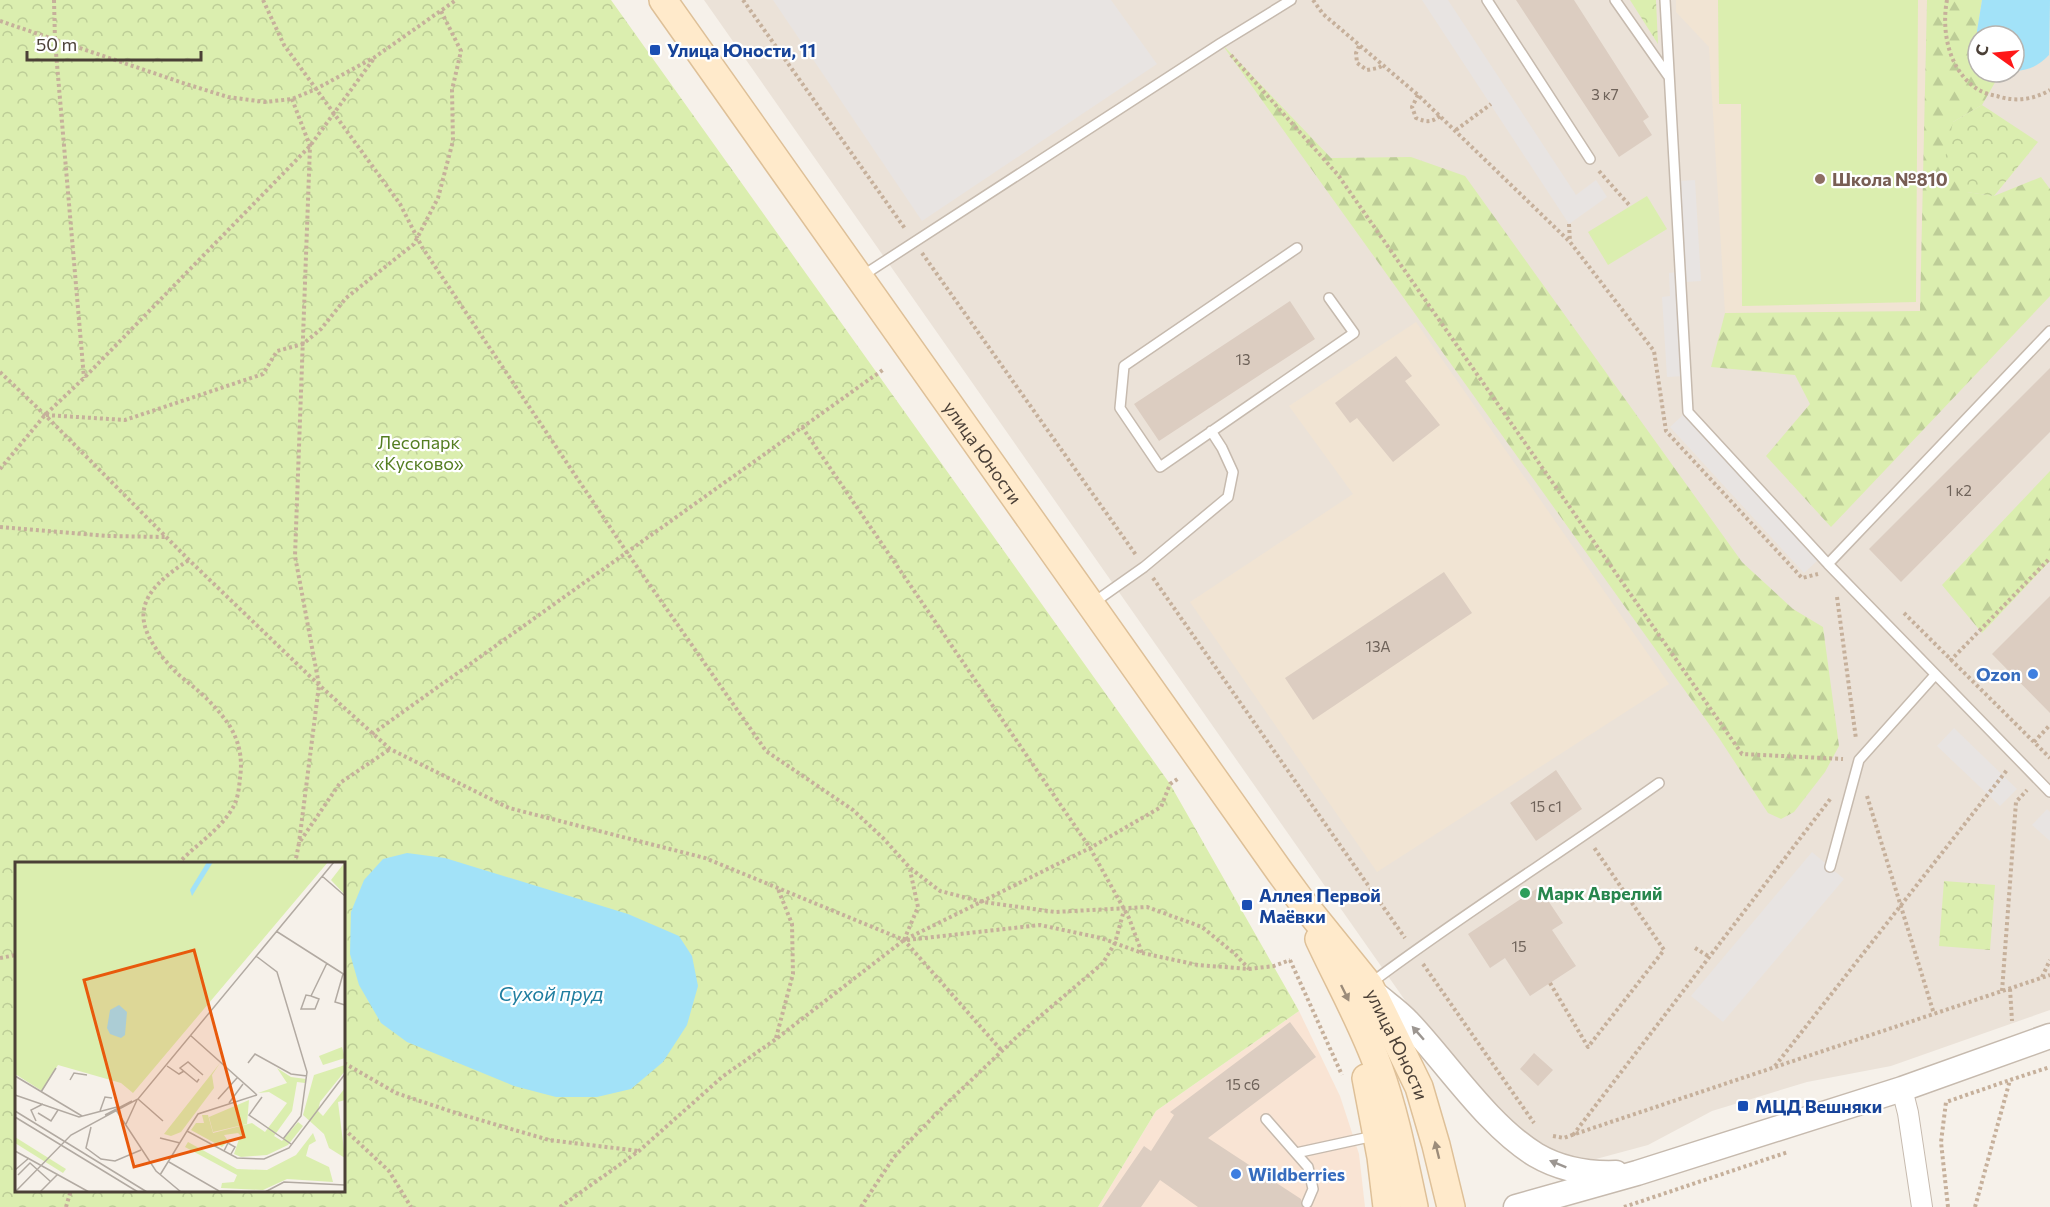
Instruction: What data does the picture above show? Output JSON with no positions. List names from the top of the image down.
{
  "streets": {
    "main road": ["улица Юности"]
  },
  "water": ["Сухой пруд"],
  "parks": ["Лесопарк «Кусково»"],
  "places": {
    "transit": ["Улица Юности, 11", "Аллея Первой Маёвки", "МЦД Вешняки"],
    "other": [
      "Школа №810",
      "Ozon",
      "Марк Аврелий",
      "Wildberries"
    ]
  },
  "house_numbers": [
    "3 к7",
    "13",
    "1 к2",
    "13А",
    "15 c1",
    "15",
    "15 с6"
  ],
  "scale_bar": "50 m",
  "north": "left"
}
